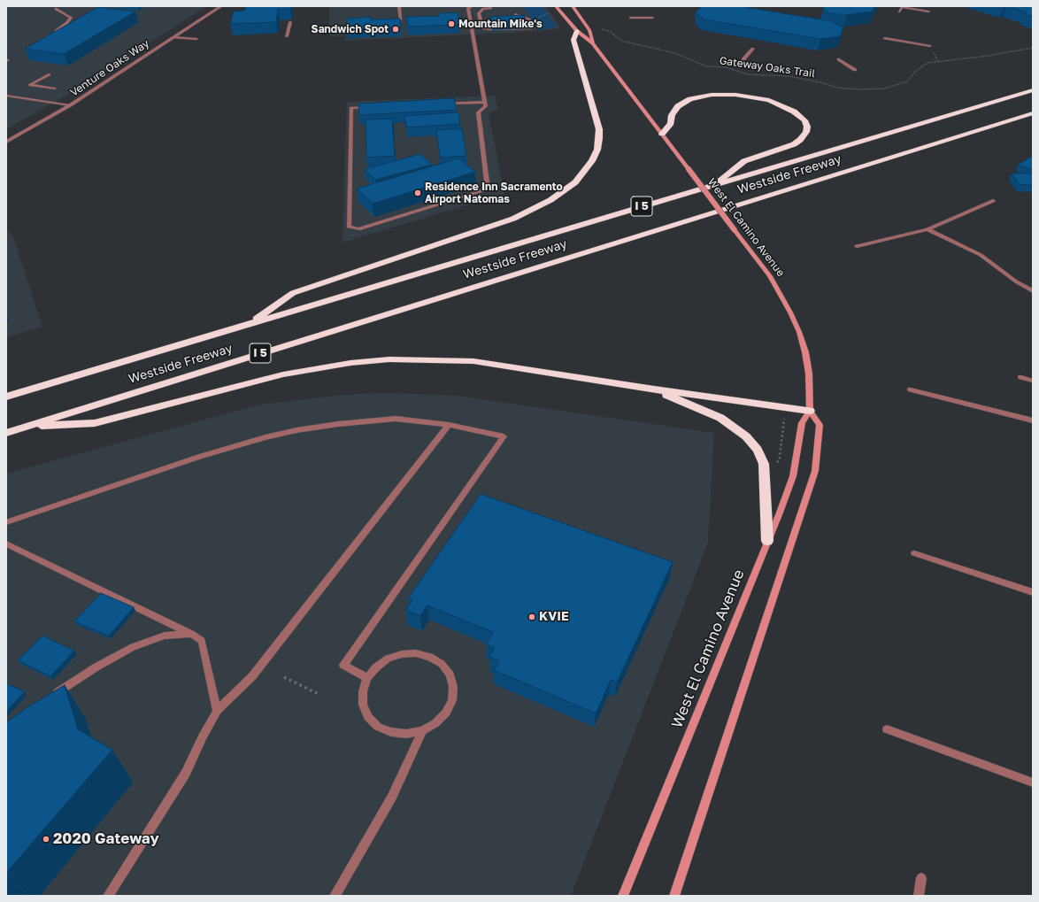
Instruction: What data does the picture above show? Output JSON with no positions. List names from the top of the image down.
{
  "streets": {
    "highway": ["Westside Freeway", "I 5"],
    "main road": ["West El Camino Avenue"],
    "street": ["Venture Oaks Way"],
    "path": ["Gateway Oaks Trail"]
  },
  "places": [
    "Mountain Mike's",
    "Sandwich Spot",
    "Residence Inn Sacramento Airport Natomas",
    "KVIE",
    "2020 Gateway"
  ]
}
